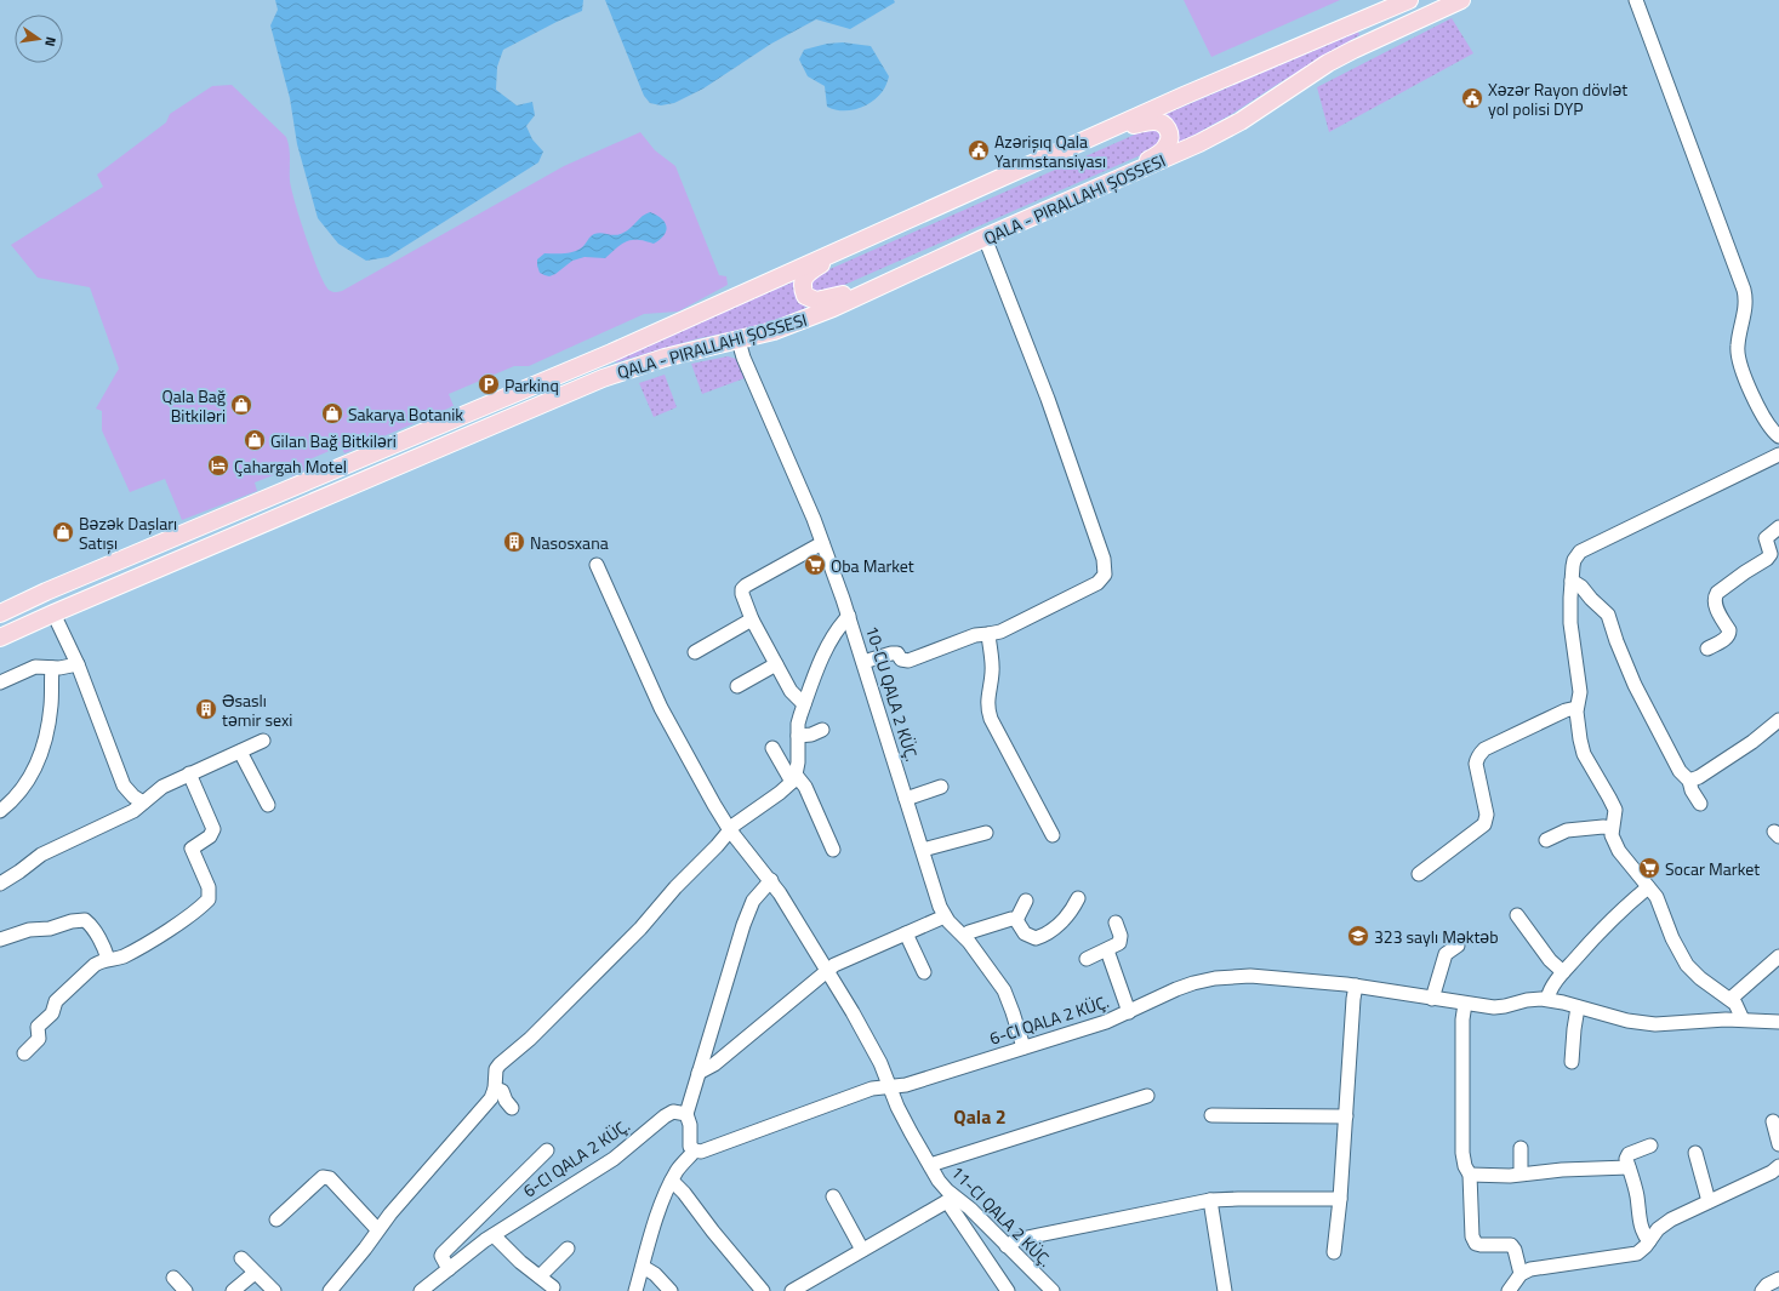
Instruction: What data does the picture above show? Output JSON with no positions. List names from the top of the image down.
{
  "streets": {
    "street": ["10-CU QALA 2 KÜÇ.", "11-CI QALA 2 KÜÇ."]
  },
  "districts": ["Qala 2"],
  "places": {
    "public building": ["Xəzər Rayon dövlət yol polisi DYP", "Azərişıq Qala Yarımstansiyası"],
    "parking": ["Parkinq"],
    "shop": [
      "Qala Bağ Bitkiləri",
      "Sakarya Botanik",
      "Gilan Bağ Bitkiləri",
      "Bəzək Daşları Satışı"
    ],
    "hotel": ["Çahargah Motel"],
    "building": ["Nasosxana", "Əsaslı təmir sexi"],
    "supermarket": ["Oba Market", "Socar Market"],
    "school or university": ["323 saylı Məktəb"]
  },
  "north": "right"
}
